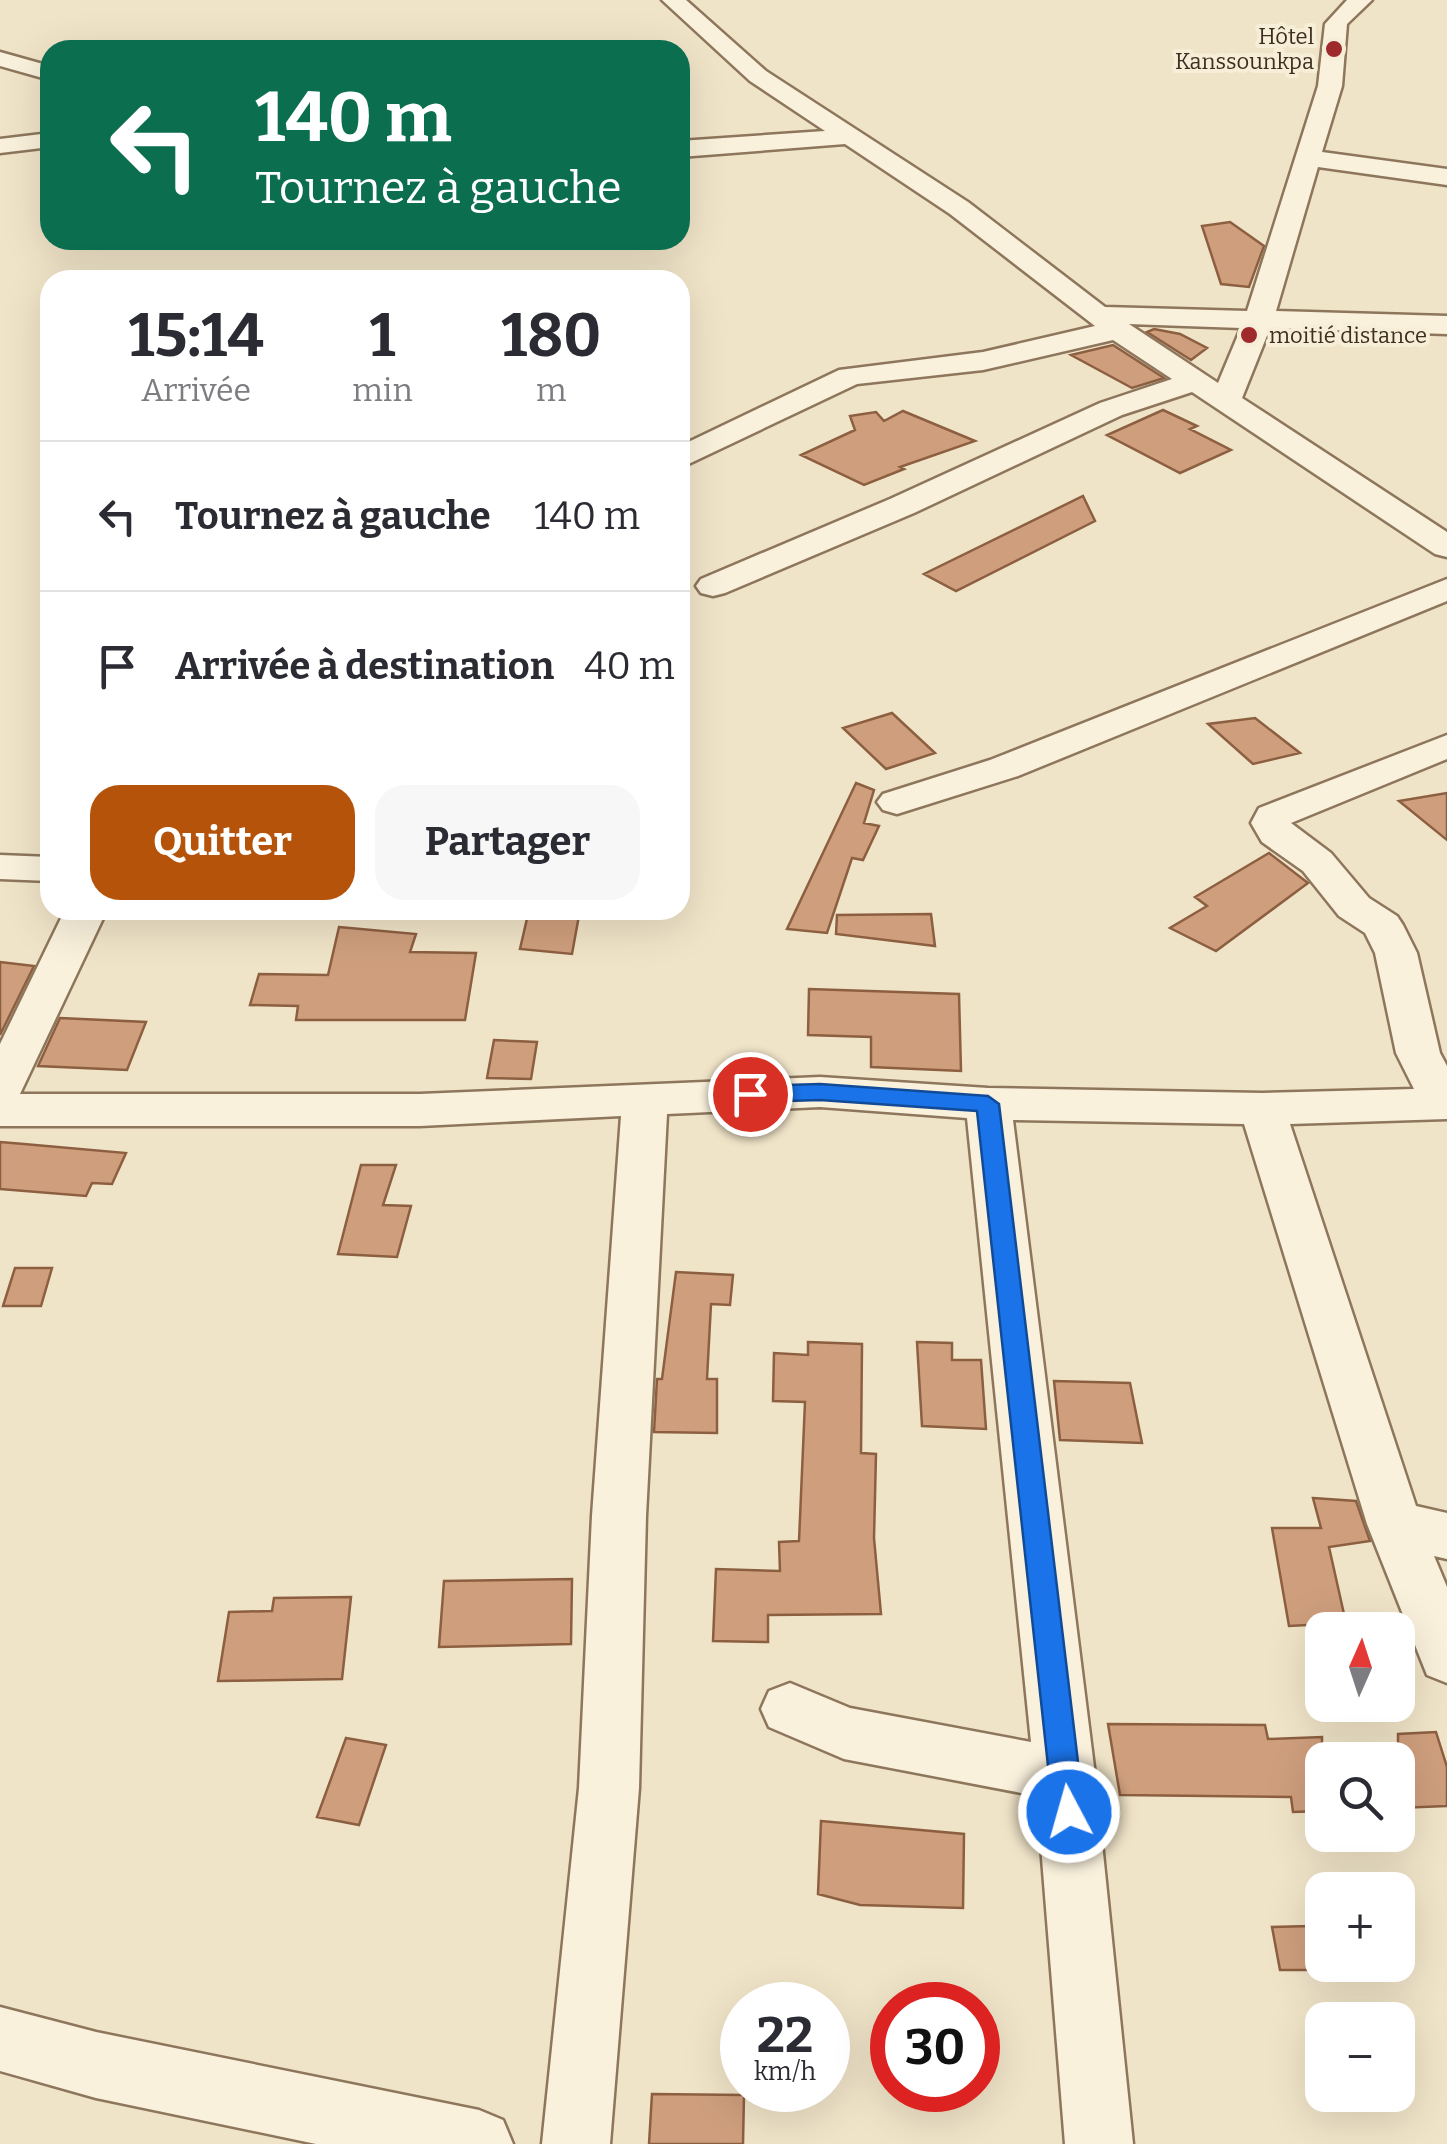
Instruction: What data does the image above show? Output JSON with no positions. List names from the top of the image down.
{
  "places": ["Hôtel Kanssounkpa", "moitié distance"],
  "north": "top",
  "page": {
    "turn": ["140 m", "Tournez à gauche"],
    "eta": [
      "15:14",
      "Arrivée",
      "1",
      "min",
      "180",
      "m"
    ],
    "list": [
      {
        "name": "Tournez à gauche",
        "value": "140 m"
      },
      {
        "name": "Arrivée à destination",
        "value": "40 m"
      }
    ],
    "buttons": ["Quitter", "Partager"],
    "map_buttons": ["+", "−"],
    "speed": "22 km/h",
    "limit": "30"
  }
}
